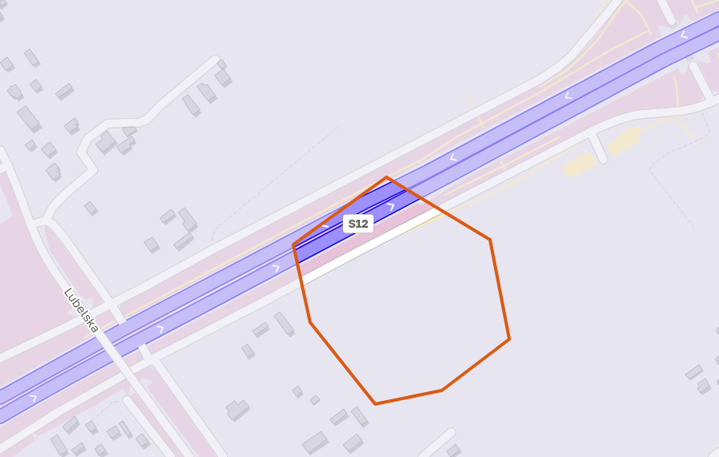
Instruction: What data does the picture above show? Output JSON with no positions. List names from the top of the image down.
{
  "streets": {
    "highway": ["S12"],
    "street": ["Lubelska"]
  }
}
